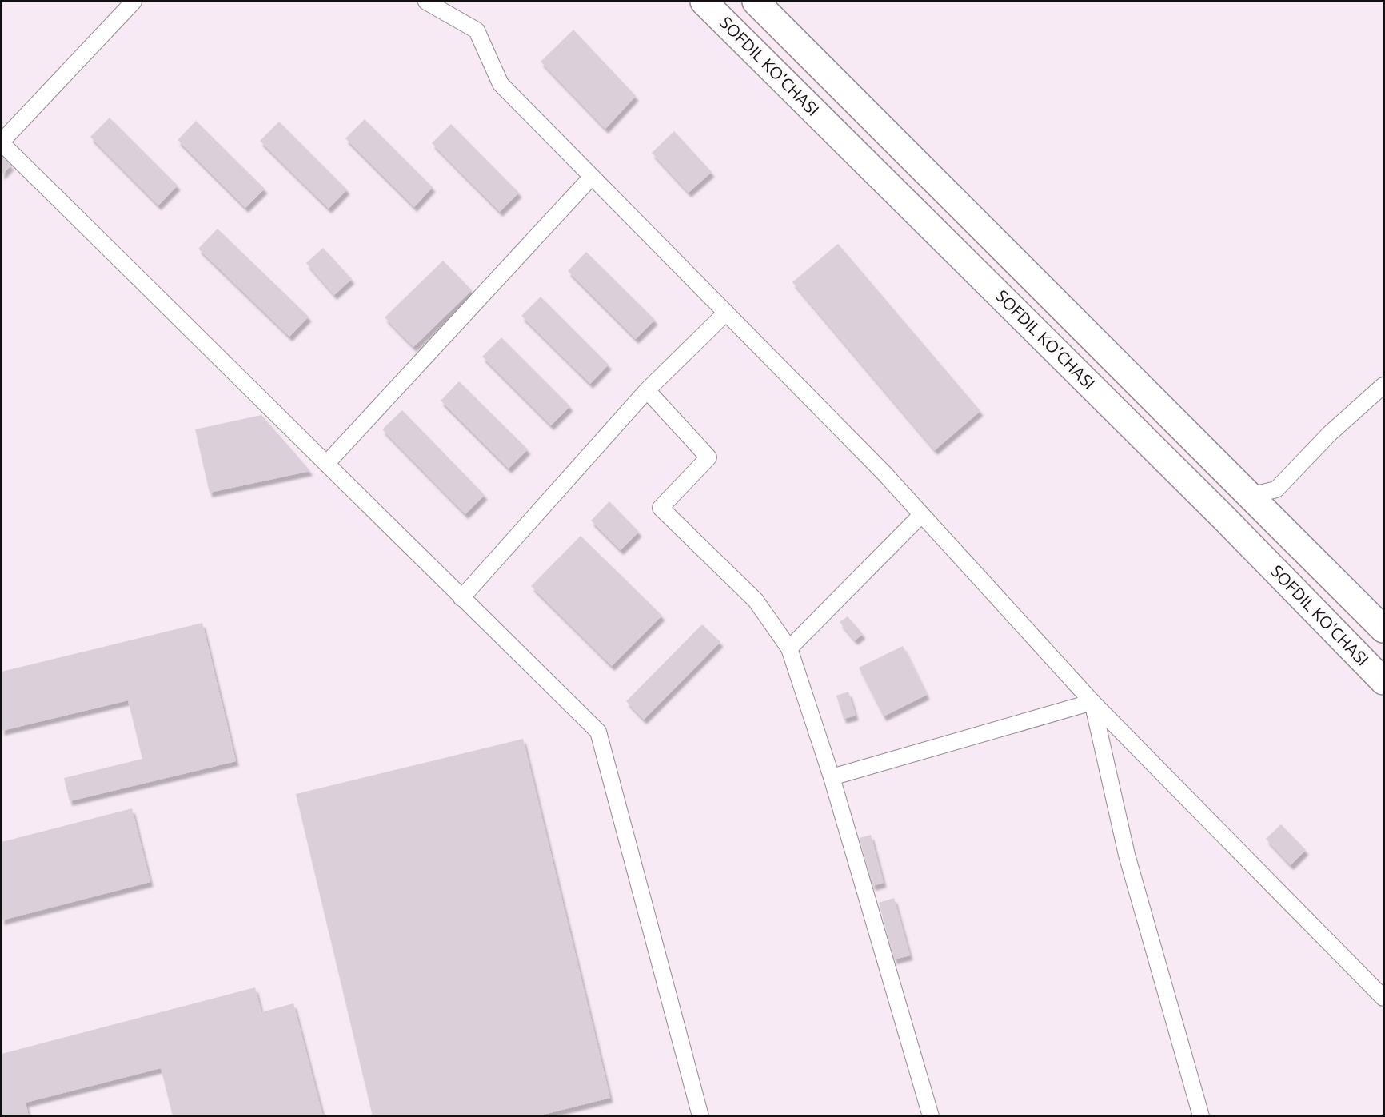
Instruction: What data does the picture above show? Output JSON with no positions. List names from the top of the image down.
{
  "streets": {
    "street": ["SOFDIL KO'CHASI"]
  }
}
